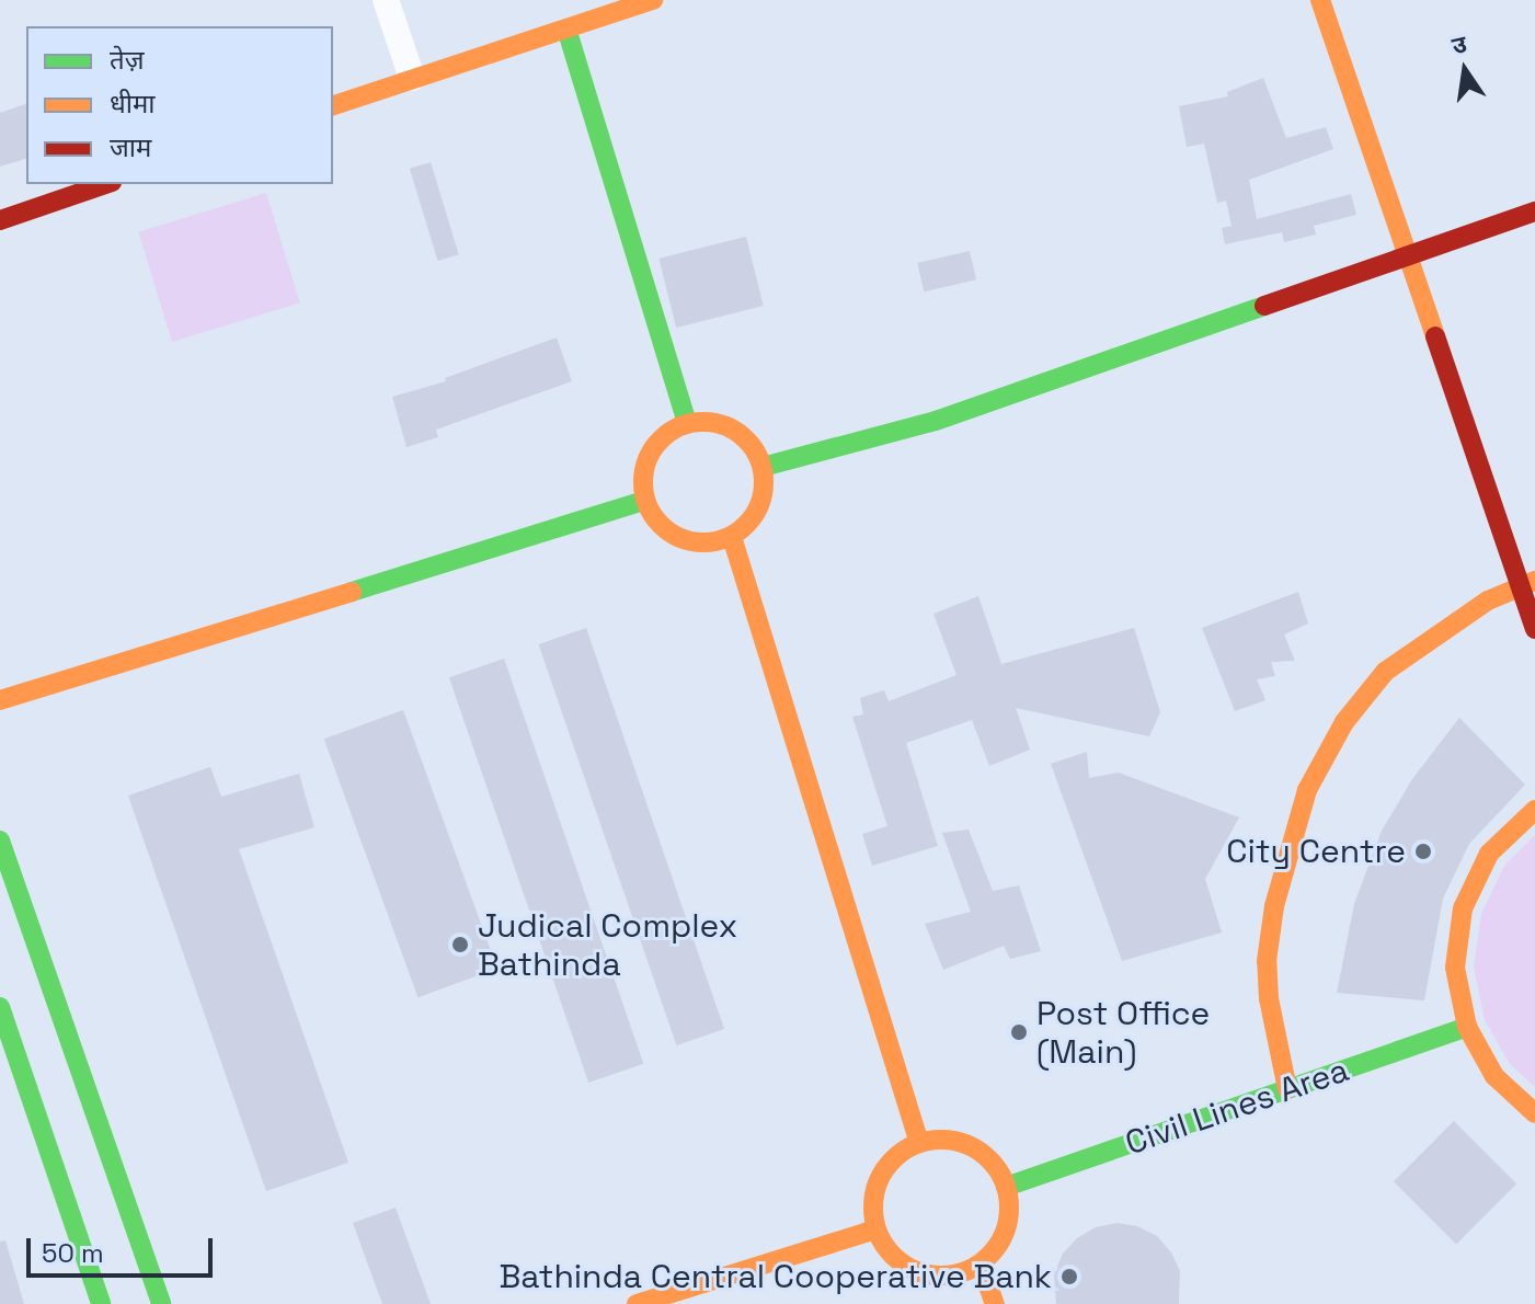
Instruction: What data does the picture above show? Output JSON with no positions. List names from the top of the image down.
{
  "streets": {
    "main road": ["Civil Lines Area"]
  },
  "places": [
    "City Centre",
    "Judical Complex Bathinda",
    "Post Office (Main)",
    "Bathinda Central Cooperative Bank"
  ],
  "legend": ["तेज़", "धीमा", "जाम"],
  "scale_bar": "50 m",
  "north": "top"
}
